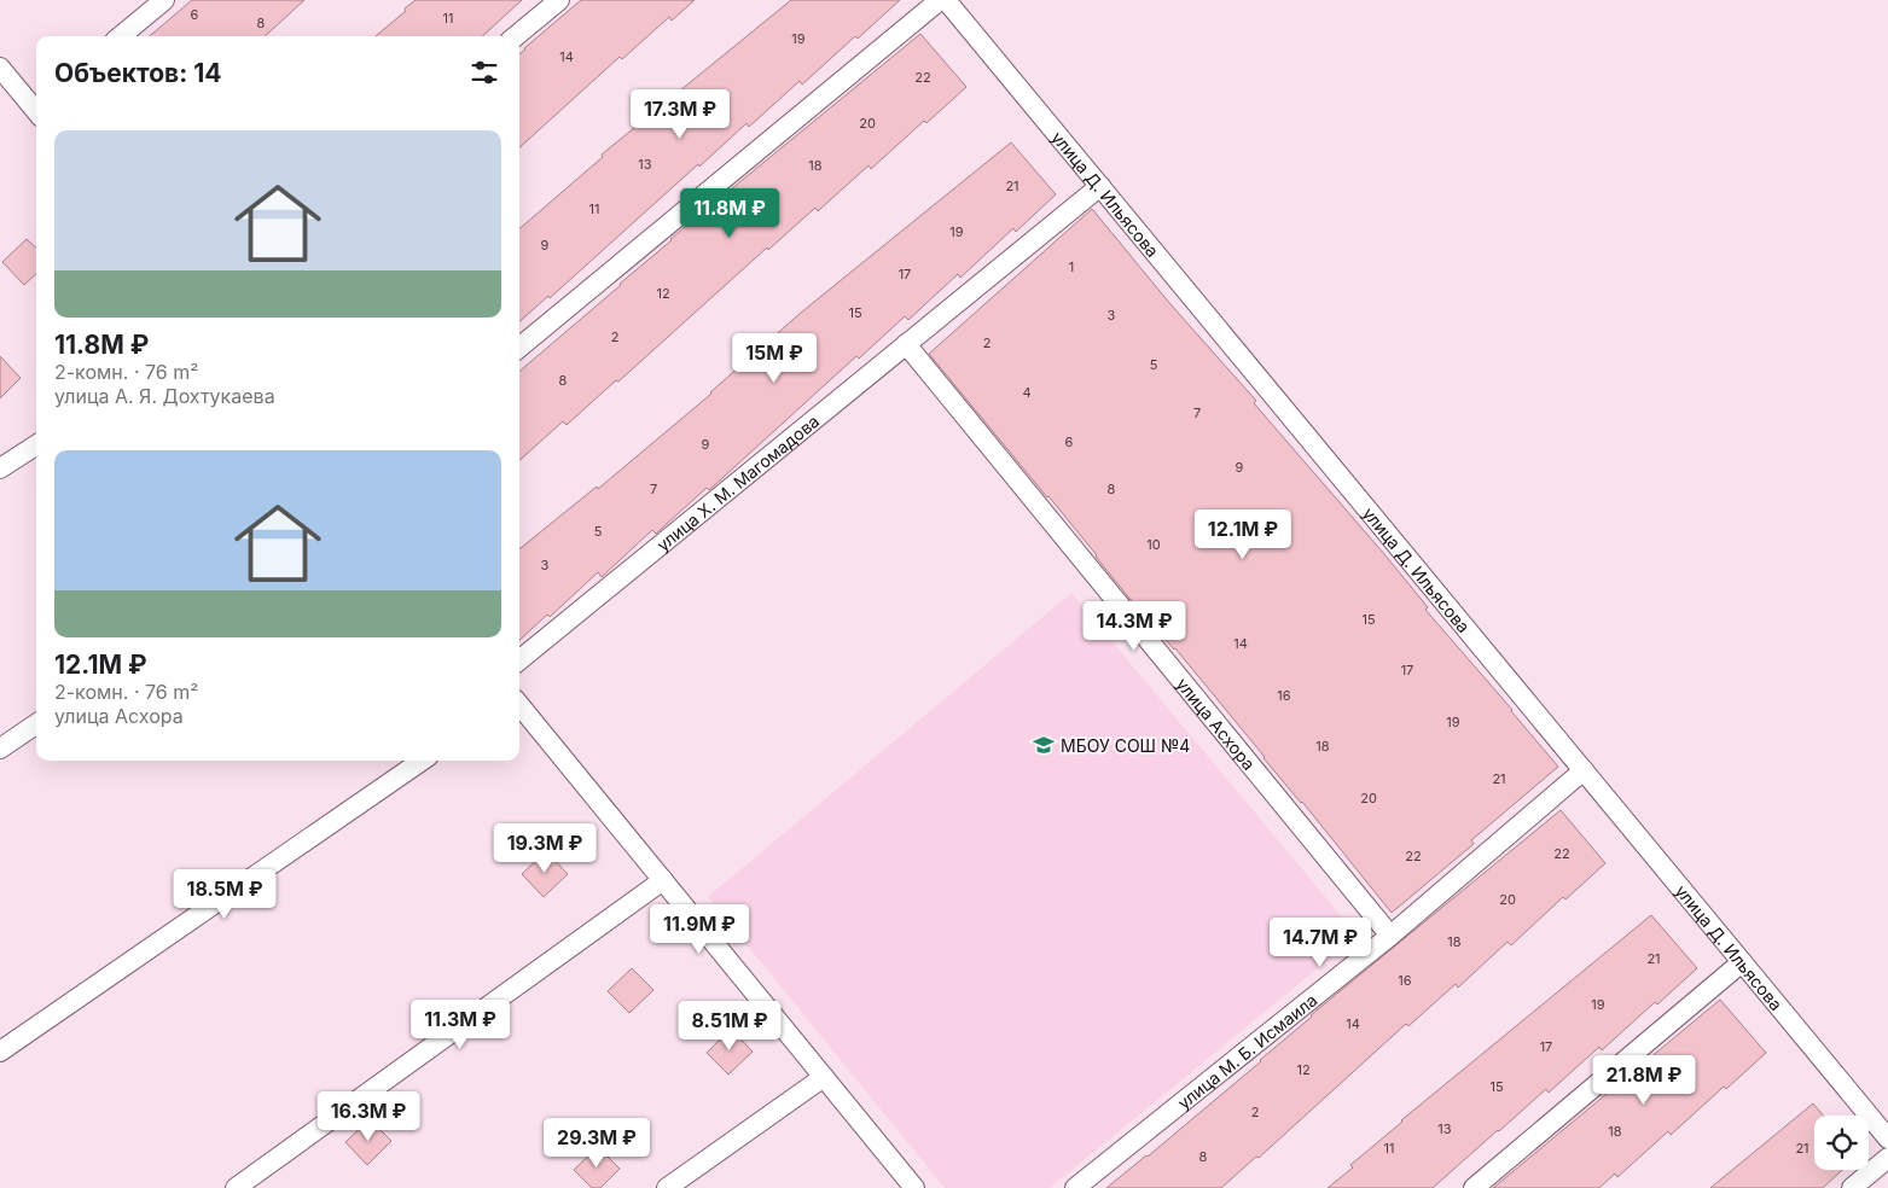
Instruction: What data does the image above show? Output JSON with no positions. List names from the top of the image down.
{
  "streets": {
    "street": [
      "улица Д. Ильясова",
      "улица Х. М. Магомадова",
      "улица Асхора",
      "улица М. Б. Исмаила"
    ]
  },
  "crossings": [
    ["улица Д. Ильясова", "улица Х. М. Магомадова"],
    ["улица Д. Ильясова", "улица М. Б. Исмаила"],
    ["улица Х. М. Магомадова", "улица Асхора"],
    ["улица Асхора", "улица М. Б. Исмаила"]
  ],
  "places": {
    "school or university": ["МБОУ СОШ №4"]
  },
  "house_numbers": [
    "6",
    "11",
    "8",
    "19",
    "14",
    "22",
    "20",
    "13",
    "18",
    "21",
    "11",
    "19",
    "9",
    "1",
    "17",
    "12",
    "15",
    "3",
    "2",
    "2",
    "5",
    "8",
    "4",
    "7",
    "6",
    "9",
    "9",
    "7",
    "8",
    "5",
    "10",
    "3",
    "15",
    "14",
    "17",
    "16",
    "19",
    "18",
    "21",
    "20",
    "22",
    "22",
    "20",
    "18",
    "21",
    "16",
    "19",
    "14",
    "17",
    "12",
    "15",
    "2",
    "13",
    "18",
    "11",
    "21",
    "8"
  ],
  "page": {
    "heading": "Объектов: 14",
    "price": [
      "17.3M ₽",
      "11.8M ₽",
      "15M ₽",
      "12.1M ₽",
      "14.3M ₽",
      "19.3M ₽",
      "18.5M ₽",
      "11.9M ₽",
      "14.7M ₽",
      "11.3M ₽",
      "8.51M ₽",
      "21.8M ₽",
      "16.3M ₽",
      "29.3M ₽"
    ],
    "list": [
      {
        "name": "11.8M ₽",
        "note": "2-комн. · 76 m² · улица А. Я. Дохтукаева"
      },
      {
        "name": "12.1M ₽",
        "note": "2-комн. · 76 m² · улица Асхора"
      }
    ]
  }
}
